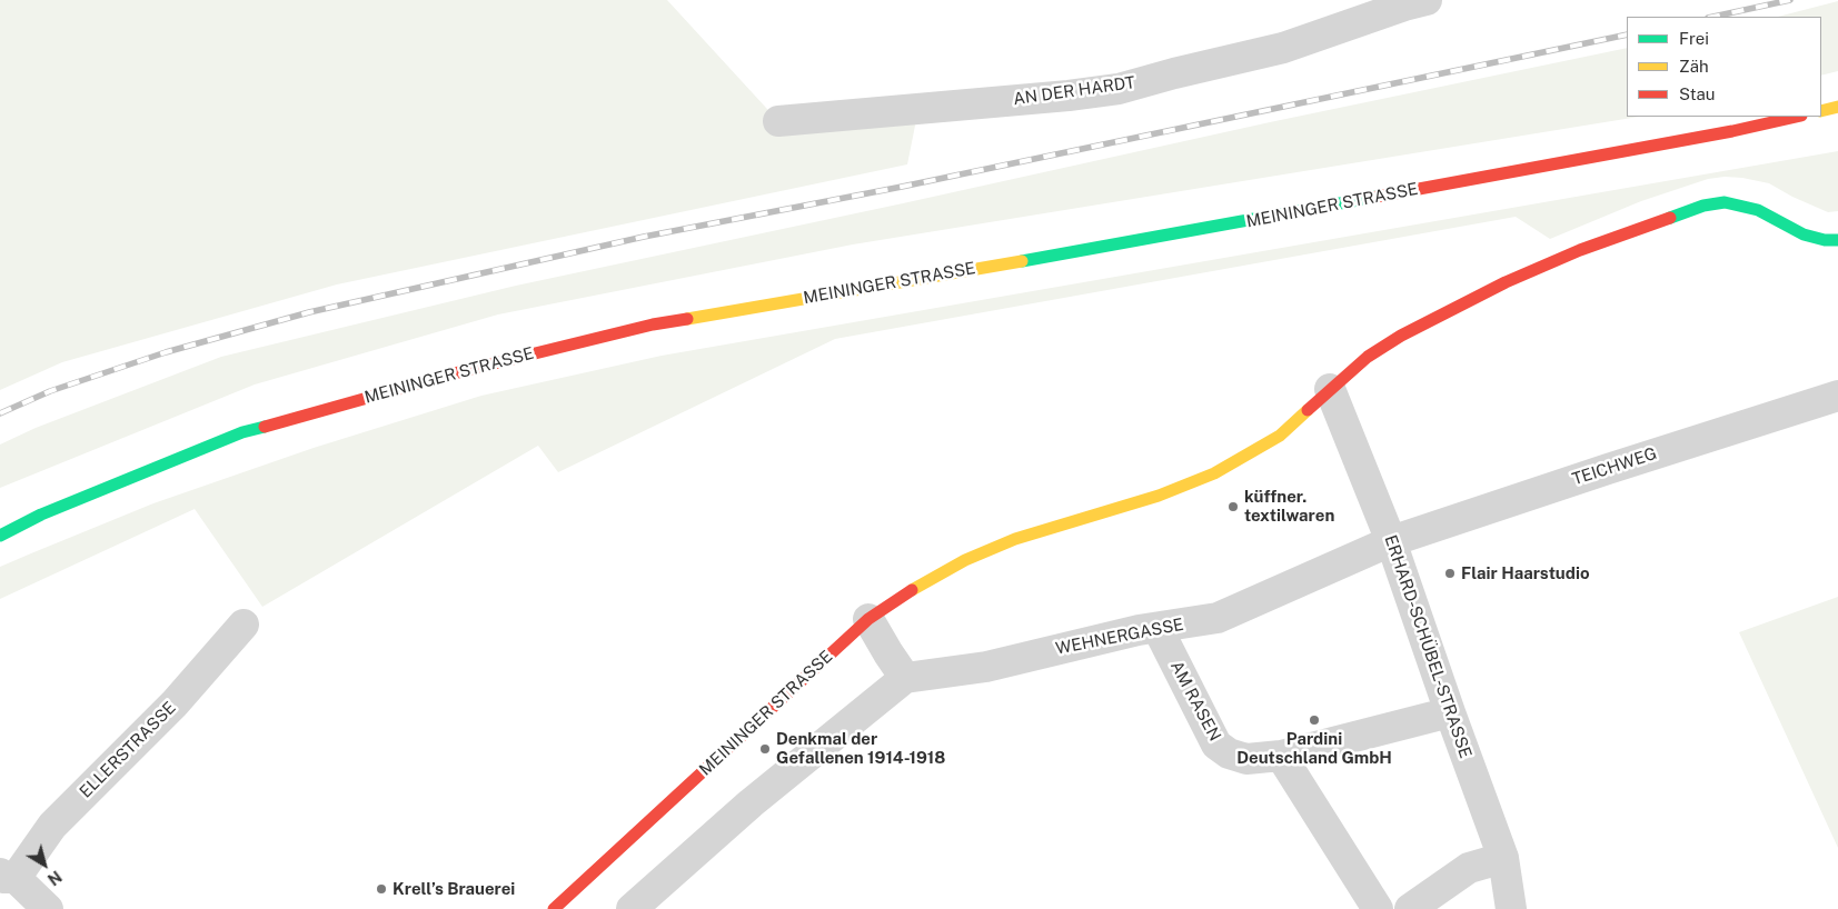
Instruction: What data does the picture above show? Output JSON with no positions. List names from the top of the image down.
{
  "streets": {
    "main road": ["MEININGER STRASSE"],
    "street": [
      "AN DER HARDT",
      "TEICHWEG",
      "WEHNERGASSE",
      "ERHARD-SCHÜBEL-STRASSE",
      "AM RASEN",
      "ELLERSTRASSE"
    ]
  },
  "crossings": [
    ["MEININGER STRASSE", "ERHARD-SCHÜBEL-STRASSE"],
    ["TEICHWEG", "WEHNERGASSE"],
    ["TEICHWEG", "ERHARD-SCHÜBEL-STRASSE"],
    ["WEHNERGASSE", "ERHARD-SCHÜBEL-STRASSE"],
    ["WEHNERGASSE", "AM RASEN"],
    ["ERHARD-SCHÜBEL-STRASSE", "AM RASEN"]
  ],
  "places": [
    "küffner. textilwaren",
    "Flair Haarstudio",
    "Pardini Deutschland GmbH",
    "Denkmal der Gefallenen 1914-1918",
    "Krell’s Brauerei"
  ],
  "legend": ["Frei", "Zäh", "Stau"],
  "north": "bottom right"
}
